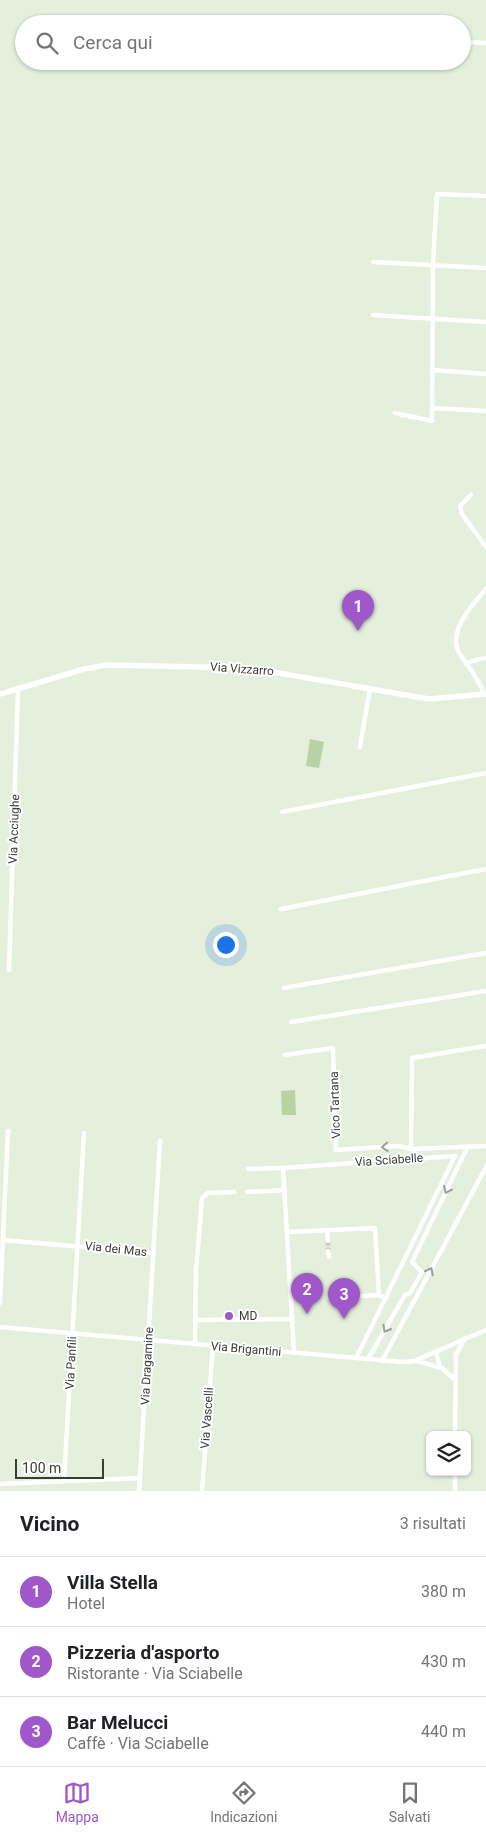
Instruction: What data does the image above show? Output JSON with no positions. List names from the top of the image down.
{
  "streets": {
    "street": [
      "Via Vizzarro",
      "Via Acciughe",
      "Vico Tartana",
      "Via Sciabelle",
      "Via dei Mas",
      "Via Brigantini",
      "Via Panfili",
      "Via Dragamine",
      "Via Vascelli"
    ]
  },
  "crossings": [
    ["Via Vizzarro", "Via Acciughe"],
    ["Via Sciabelle", "Via Brigantini"],
    ["Via dei Mas", "Via Panfili"],
    ["Via dei Mas", "Via Dragamine"],
    ["Via Brigantini", "Via Panfili"],
    ["Via Brigantini", "Via Dragamine"],
    ["Via Brigantini", "Via Vascelli"]
  ],
  "places": ["MD"],
  "scale_bar": "100 m",
  "page": {
    "search": "Cerca qui",
    "pins": ["1", "2", "3"],
    "scale": "100 m",
    "heading": ["Vicino", "3 risultati"],
    "list": [
      {
        "mark": "1",
        "name": "Villa Stella",
        "note": "Hotel",
        "value": "380 m"
      },
      {
        "mark": "2",
        "name": "Pizzeria d'asporto",
        "note": "Ristorante · Via Sciabelle",
        "value": "430 m"
      },
      {
        "mark": "3",
        "name": "Bar Melucci",
        "note": "Caffè · Via Sciabelle",
        "value": "440 m"
      }
    ],
    "nav": ["Mappa", "Indicazioni", "Salvati"]
  }
}
